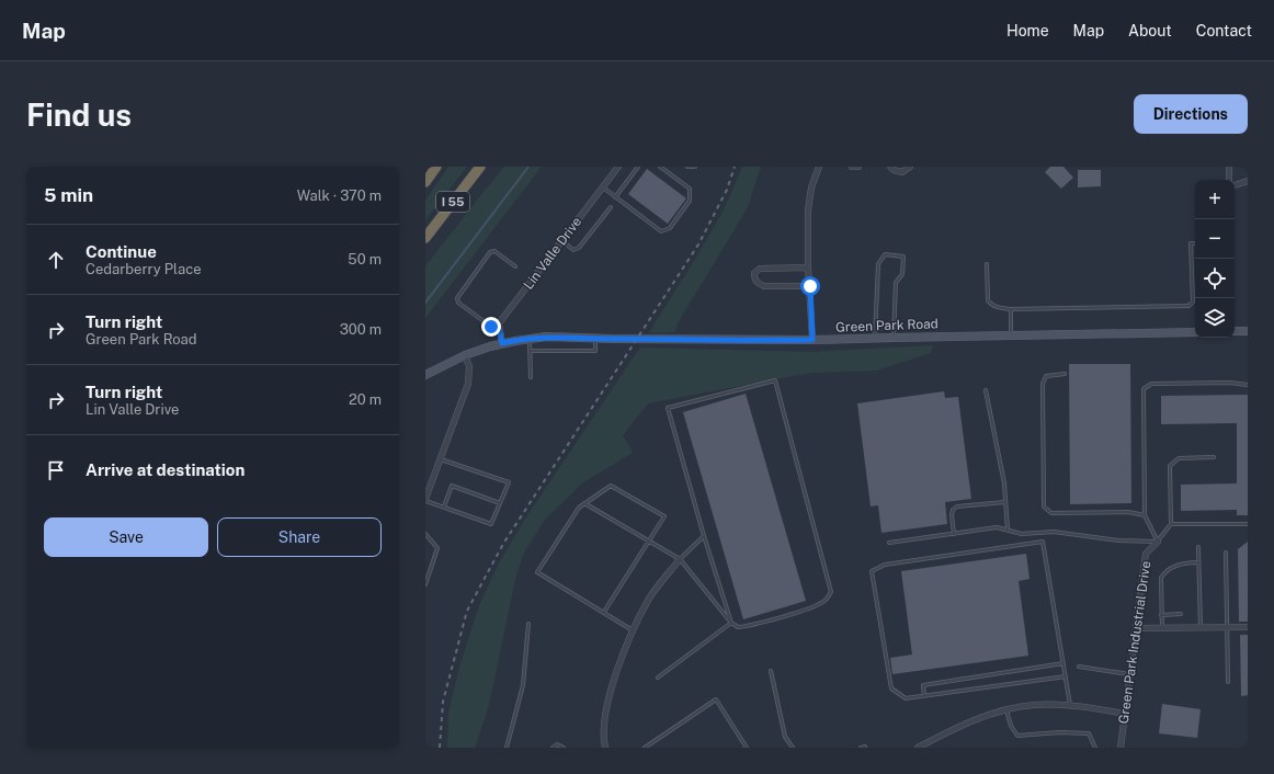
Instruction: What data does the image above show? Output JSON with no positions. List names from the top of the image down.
{
  "streets": {
    "highway": ["I 55"],
    "street": ["Lin Valle Drive", "Green Park Road", "Green Park Industrial Drive"]
  },
  "page": {
    "header": "Map",
    "nav": [
      "Home",
      "Map",
      "About",
      "Contact"
    ],
    "buttons": [
      "Directions",
      ["Save", "Share"]
    ],
    "title": "Find us",
    "heading": ["5 min", "Walk · 370 m"],
    "map_buttons": ["+", "−"],
    "list": [
      ["Continue", "Cedarberry Place", "50 m"],
      ["Turn right", "Green Park Road", "300 m"],
      ["Turn right", "Lin Valle Drive", "20 m"],
      "Arrive at destination"
    ]
  }
}
